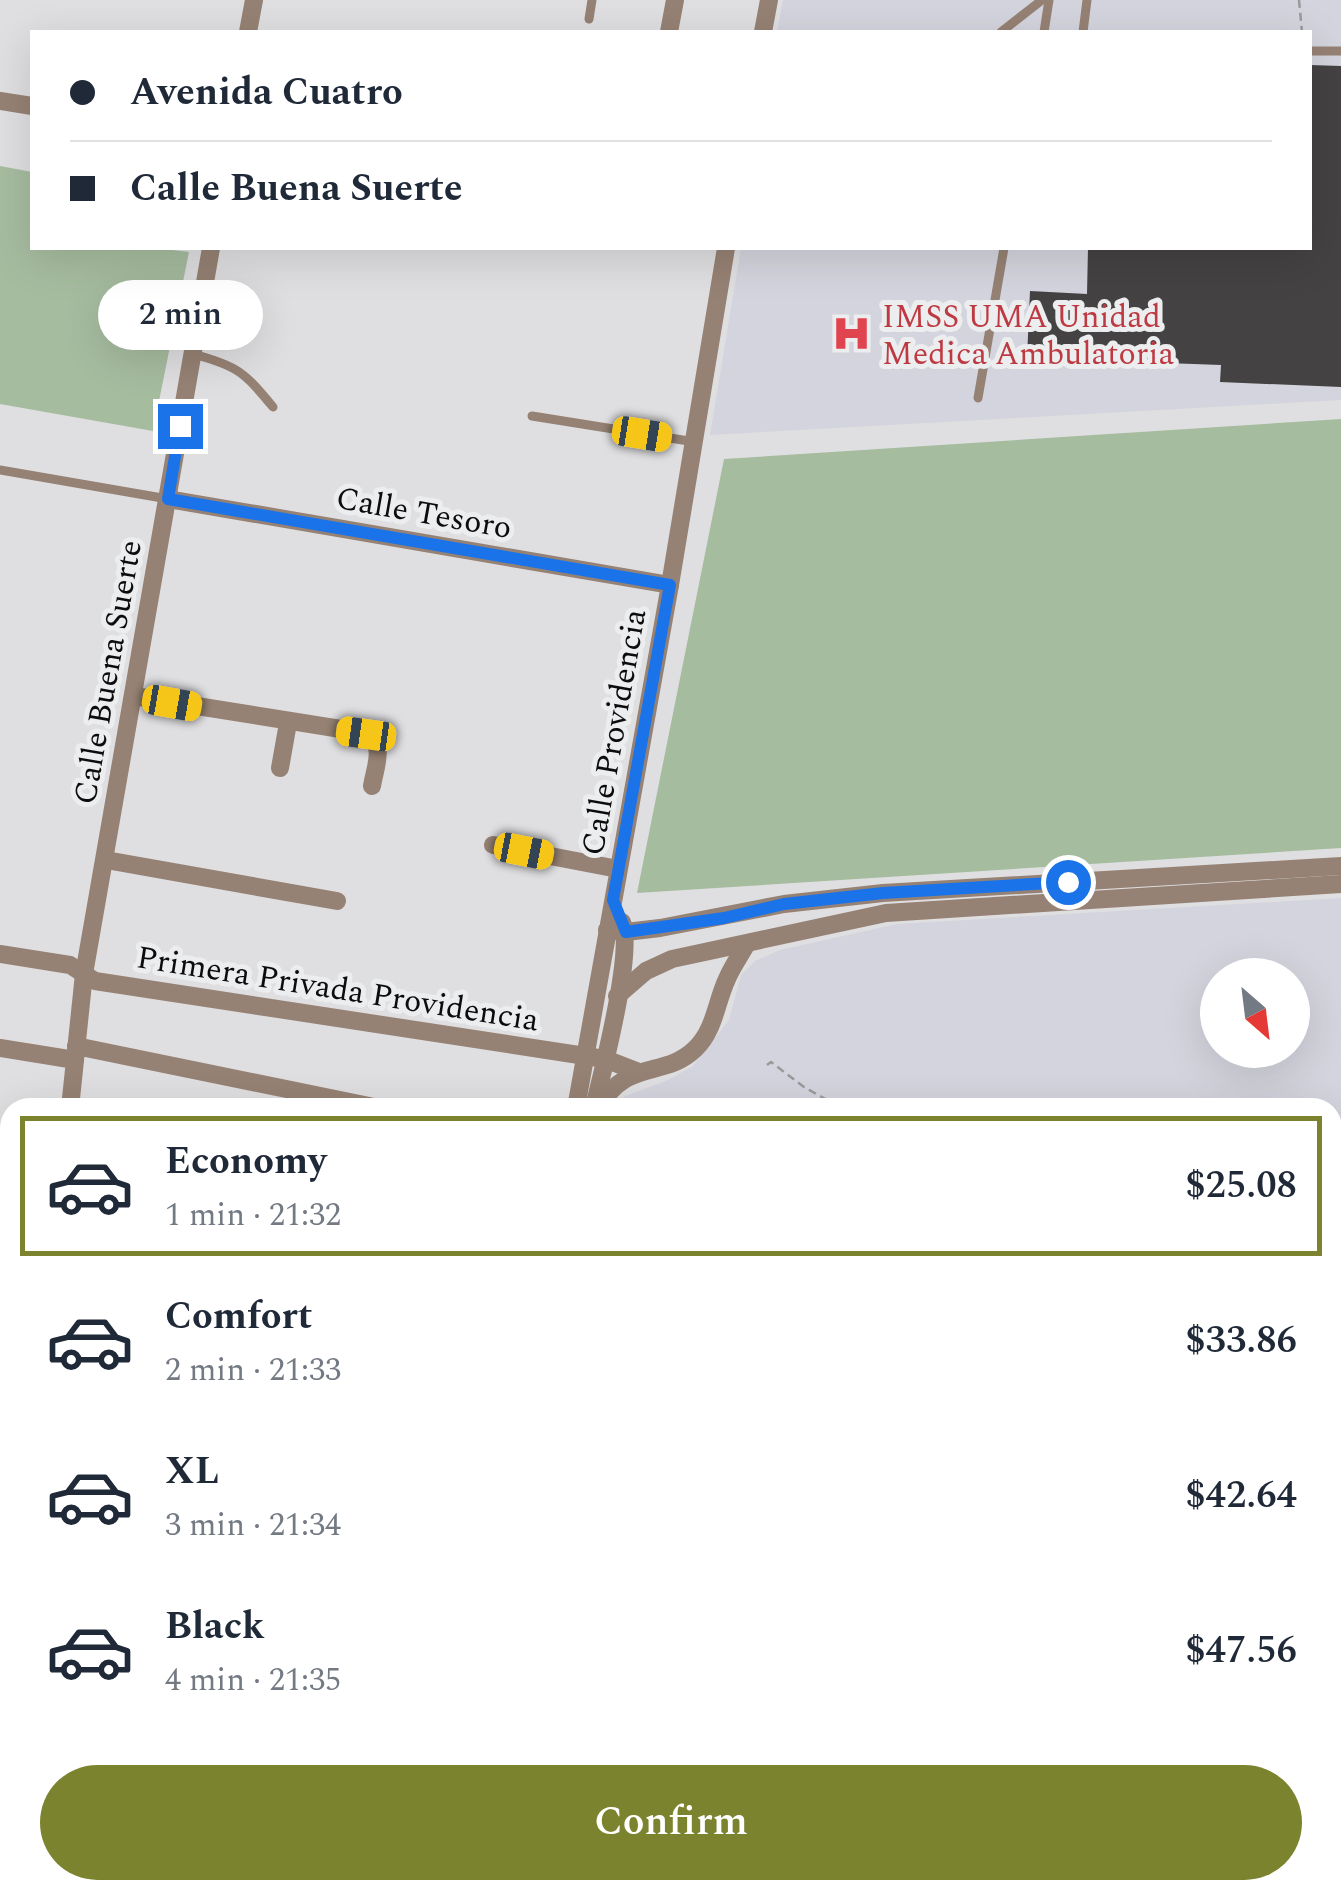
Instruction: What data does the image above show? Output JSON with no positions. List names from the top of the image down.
{
  "streets": {
    "street": [
      "Calle Tesoro",
      "Calle Buena Suerte",
      "Calle Providencia",
      "Primera Privada Providencia"
    ]
  },
  "crossings": [
    ["Calle Tesoro", "Calle Buena Suerte"],
    ["Calle Tesoro", "Calle Providencia"],
    ["Calle Buena Suerte", "Primera Privada Providencia"]
  ],
  "places": {
    "hospital": ["IMSS UMA Unidad Medica Ambulatoria"]
  },
  "north": "bottom right",
  "page": {
    "banner": ["Avenida Cuatro", "Calle Buena Suerte"],
    "bubble": "2 min",
    "list": [
      {
        "name": "Economy",
        "note": "1 min · 21:32",
        "value": "$25.08"
      },
      {
        "name": "Comfort",
        "note": "2 min · 21:33",
        "value": "$33.86"
      },
      {
        "name": "XL",
        "note": "3 min · 21:34",
        "value": "$42.64"
      },
      {
        "name": "Black",
        "note": "4 min · 21:35",
        "value": "$47.56"
      }
    ],
    "buttons": "Confirm"
  }
}
